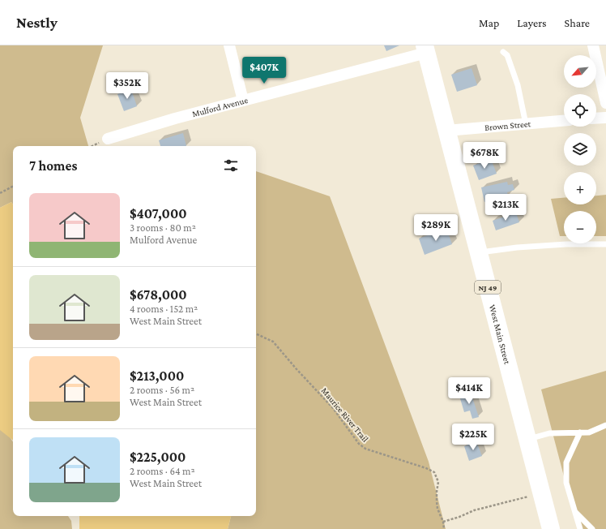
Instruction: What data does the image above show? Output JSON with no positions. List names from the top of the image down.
{
  "streets": {
    "highway": ["NJ 49", "West Main Street"],
    "street": ["Mulford Avenue", "Brown Street"],
    "path": ["Maurice River Trail"]
  },
  "crossings": [
    ["Mulford Avenue", "West Main Street"],
    ["Brown Street", "West Main Street"]
  ],
  "north": "bottom left",
  "page": {
    "header": "Nestly",
    "nav": ["Map", "Layers", "Share"],
    "map_buttons": ["+", "−"],
    "price": [
      "$407K",
      "$352K",
      "$678K",
      "$213K",
      "$289K",
      "$414K",
      "$225K"
    ],
    "heading": "7 homes",
    "list": [
      {
        "name": "$407,000",
        "note": "3 rooms · 80 m² · Mulford Avenue"
      },
      {
        "name": "$678,000",
        "note": "4 rooms · 152 m² · West Main Street"
      },
      {
        "name": "$213,000",
        "note": "2 rooms · 56 m² · West Main Street"
      },
      {
        "name": "$225,000",
        "note": "2 rooms · 64 m² · West Main Street"
      }
    ]
  }
}
